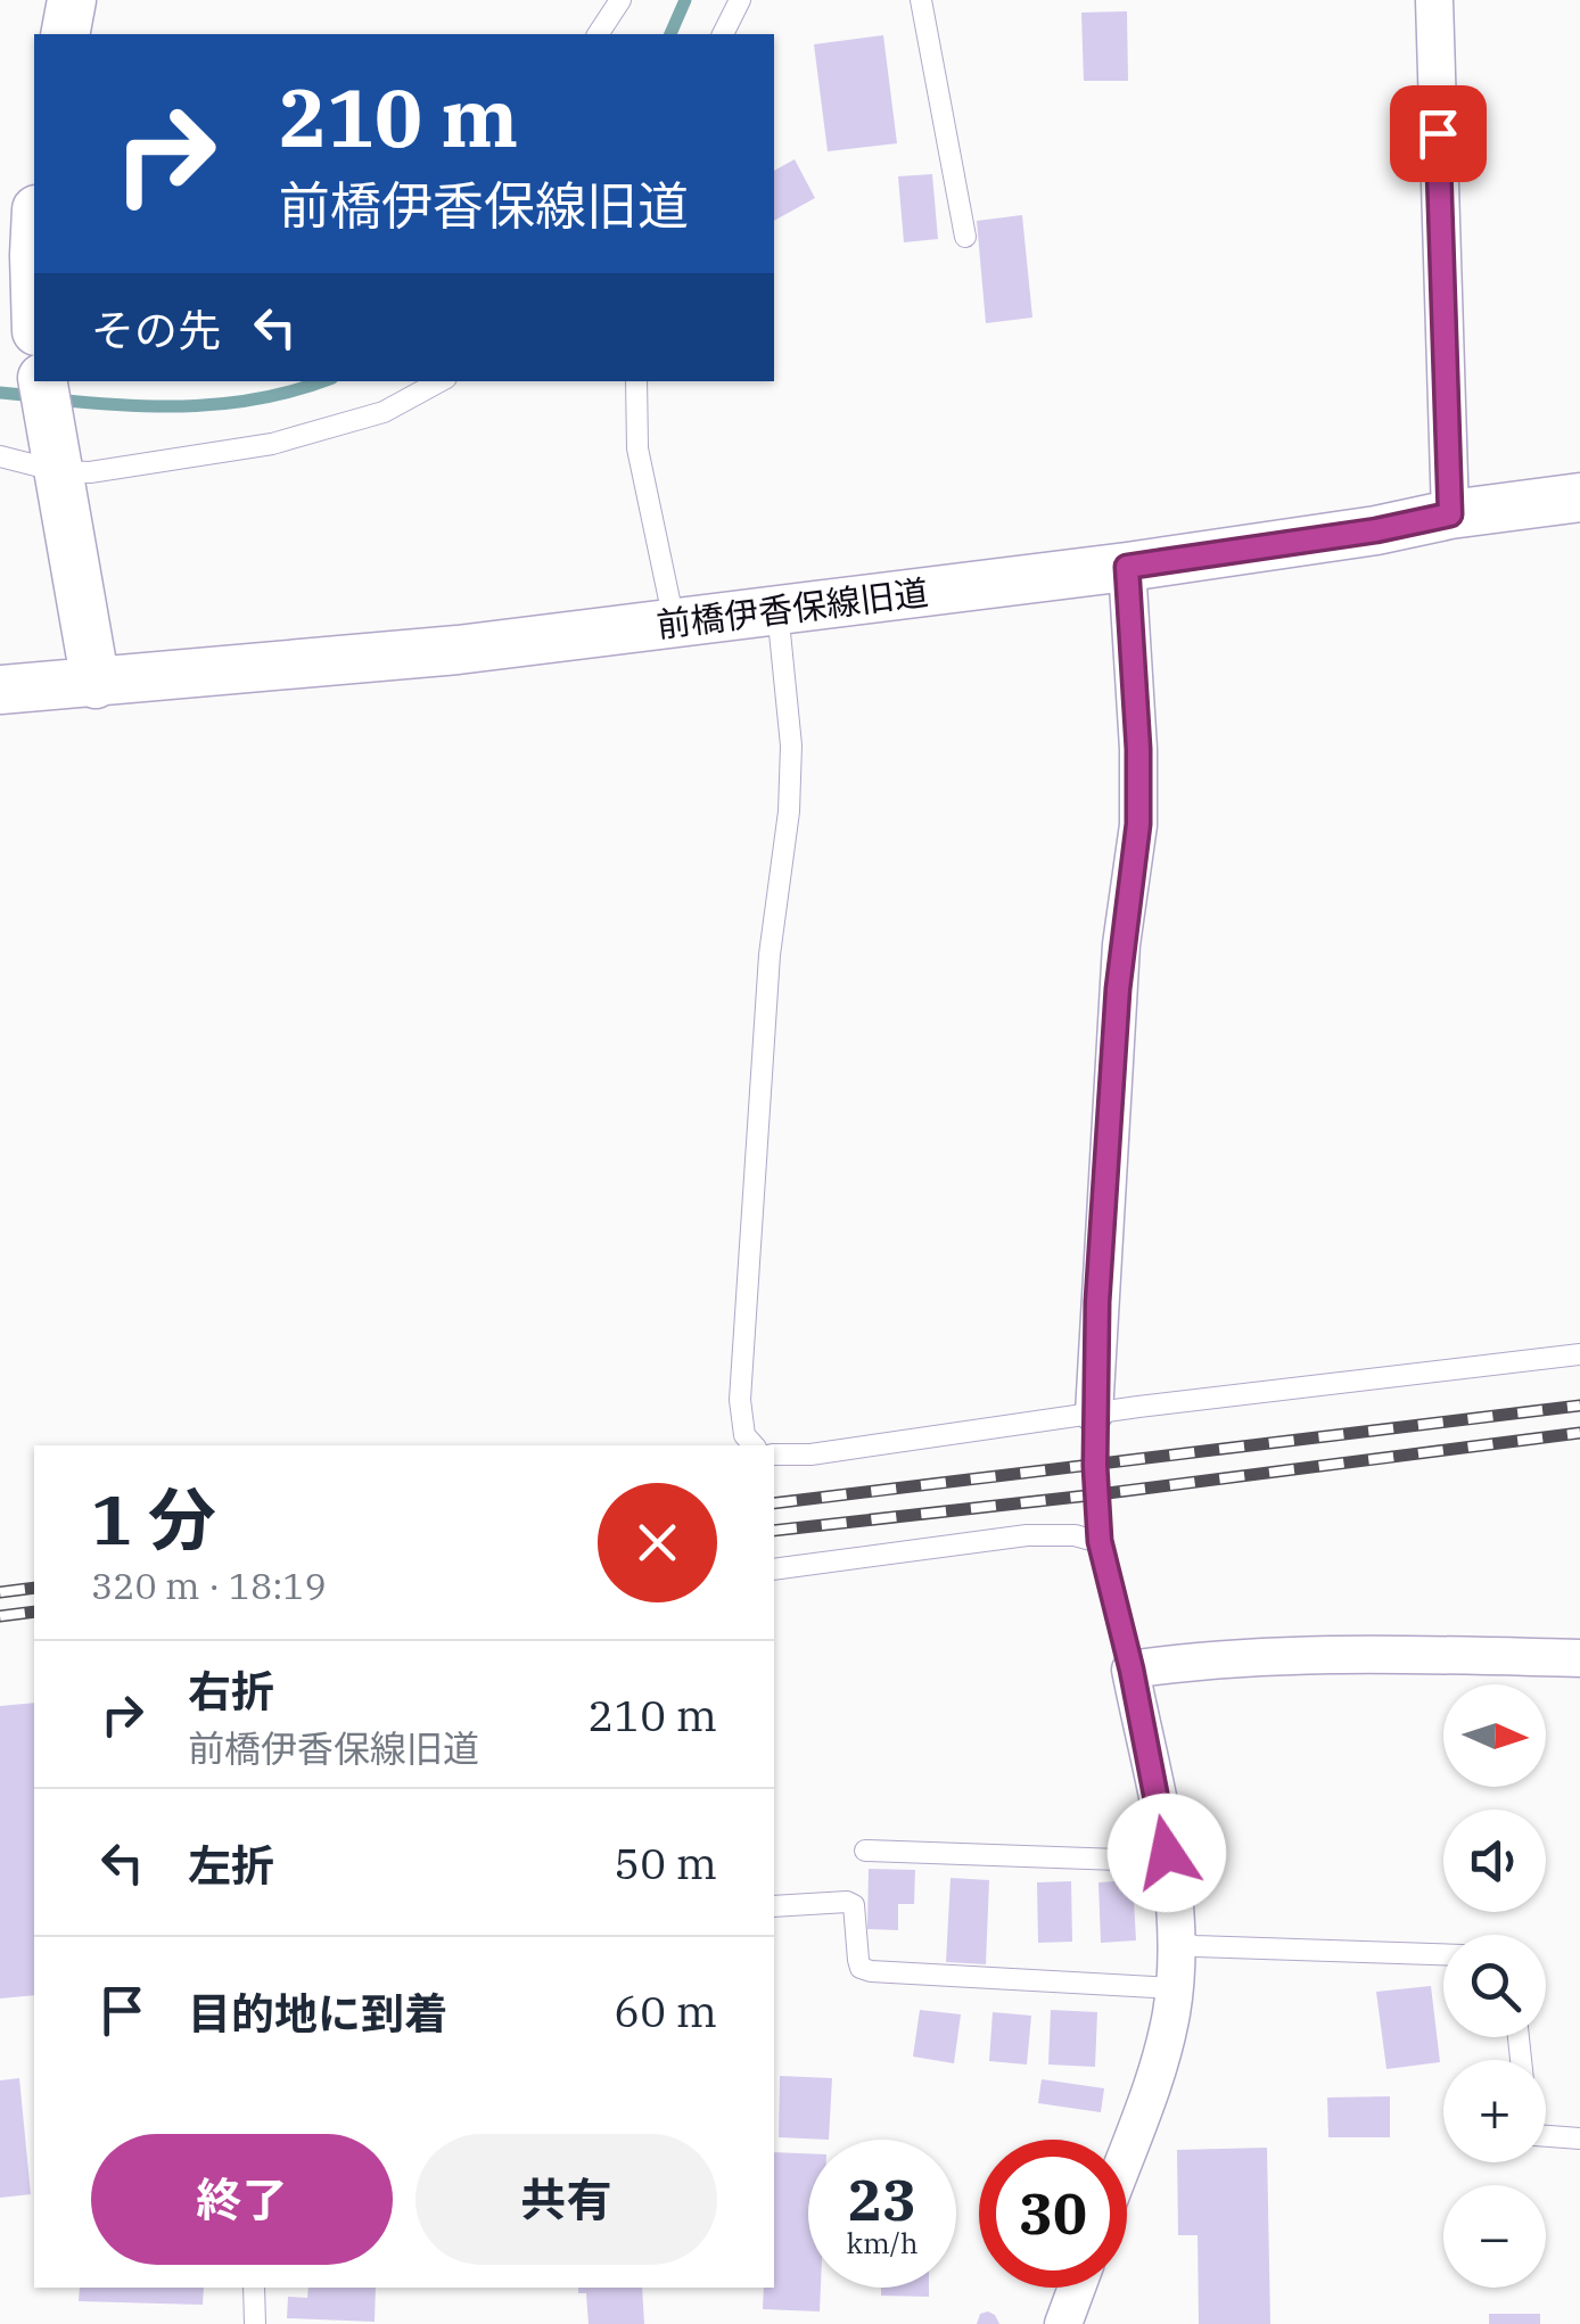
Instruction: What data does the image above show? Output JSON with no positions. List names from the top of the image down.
{
  "streets": {
    "street": ["前橋伊香保線旧道"]
  },
  "north": "right",
  "page": {
    "turn": ["210 m", "前橋伊香保線旧道"],
    "then": "その先",
    "heading": ["1 分", "320 m · 18:19"],
    "list": [
      {
        "name": "右折",
        "note": "前橋伊香保線旧道",
        "value": "210 m"
      },
      {
        "name": "左折",
        "value": "50 m"
      },
      {
        "name": "目的地に到着",
        "value": "60 m"
      }
    ],
    "map_buttons": ["+", "−"],
    "buttons": ["終了", "共有"],
    "speed": "23 km/h",
    "limit": "30"
  }
}
